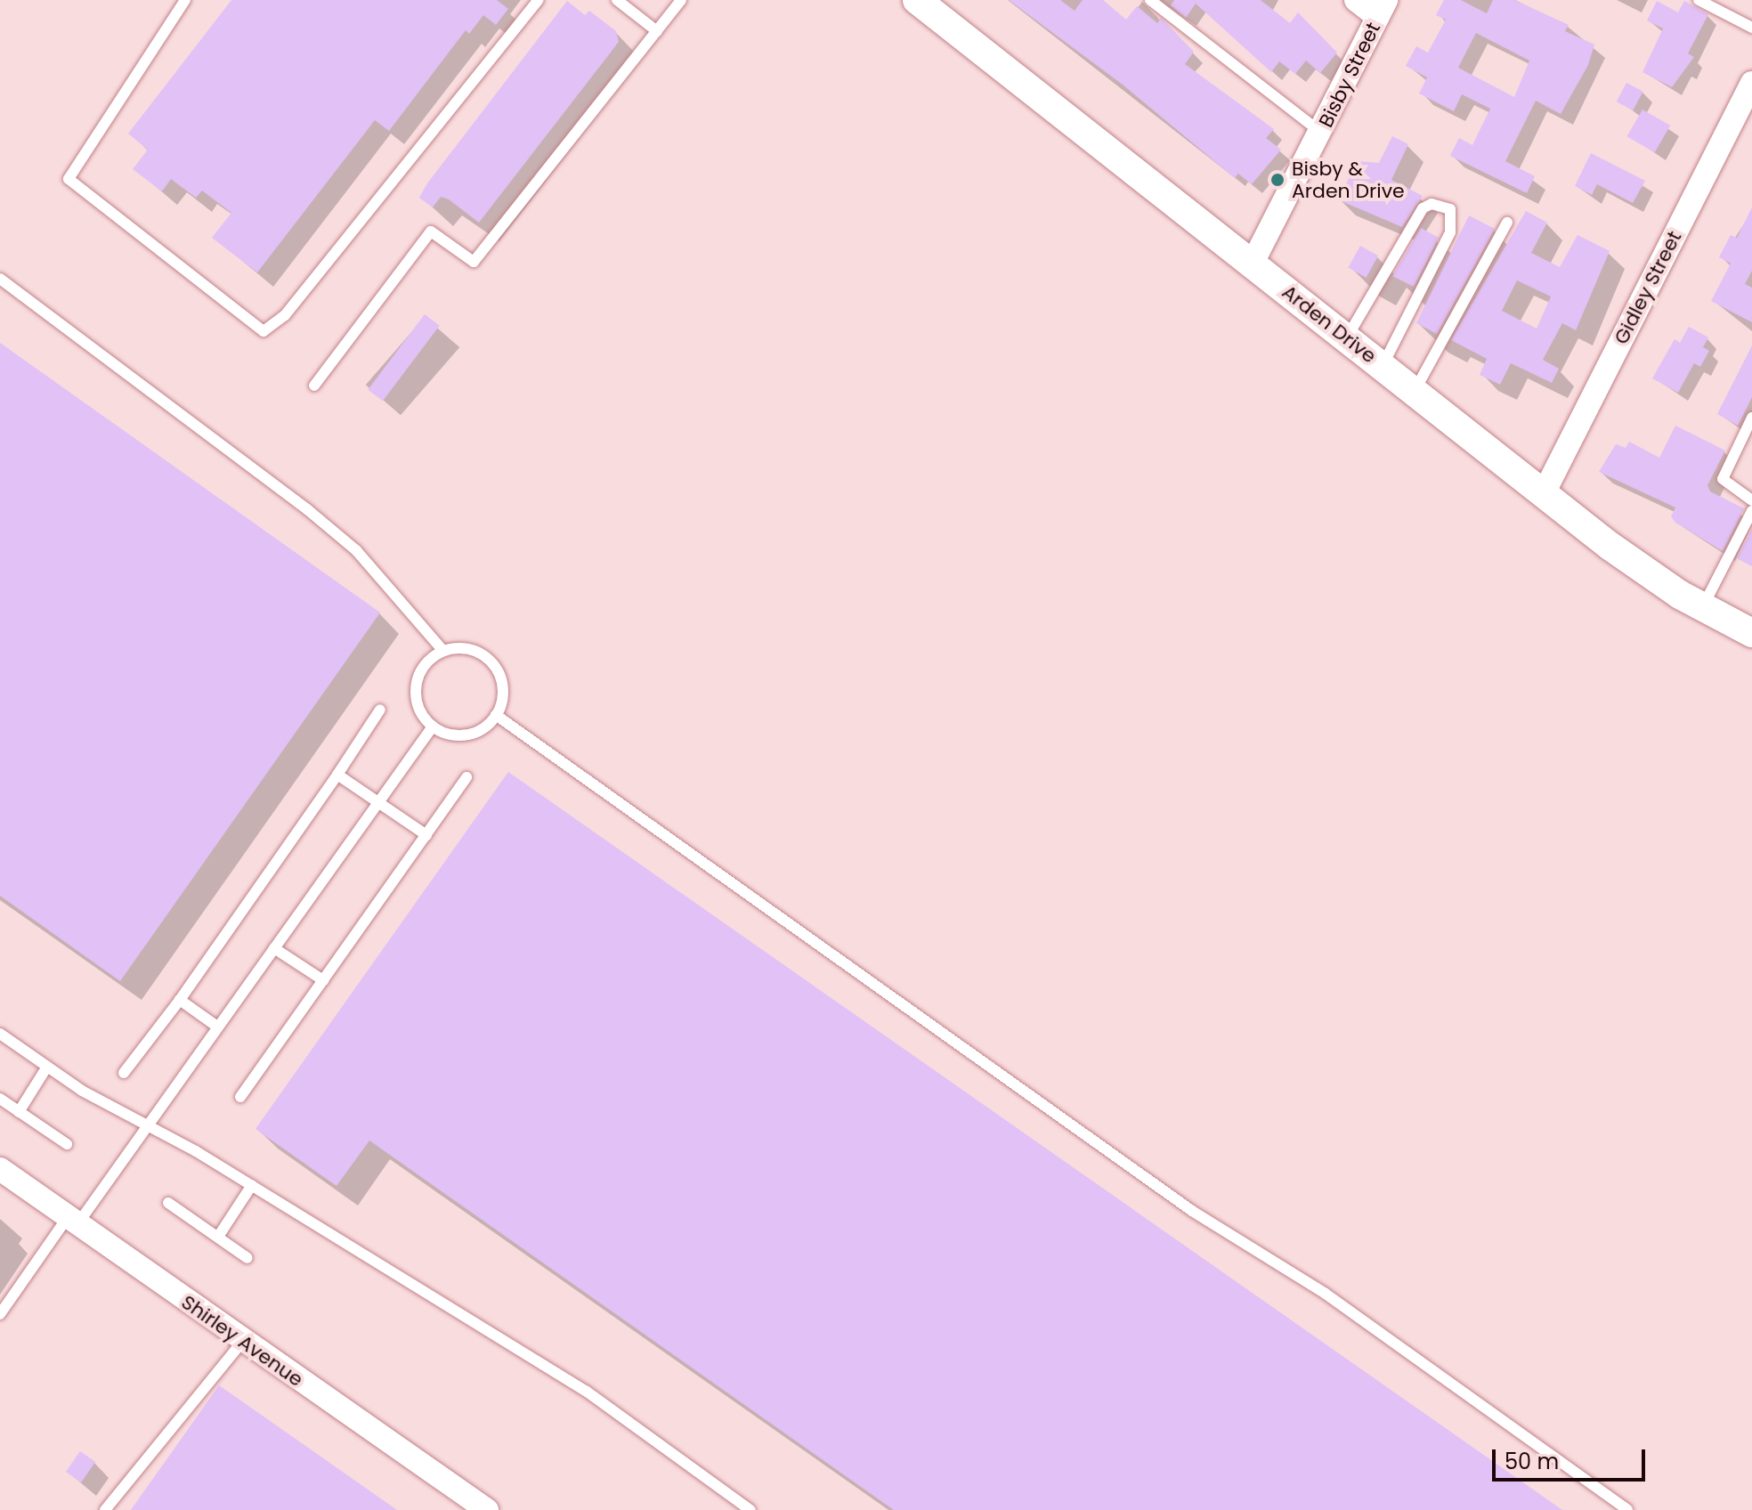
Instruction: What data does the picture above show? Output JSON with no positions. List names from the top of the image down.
{
  "streets": {
    "street": [
      "Bisby Street",
      "Gidley Street",
      "Arden Drive",
      "Shirley Avenue"
    ]
  },
  "crossings": [
    ["Bisby Street", "Arden Drive"],
    ["Gidley Street", "Arden Drive"]
  ],
  "places": ["Bisby & Arden Drive"],
  "scale_bar": "50 m"
}
